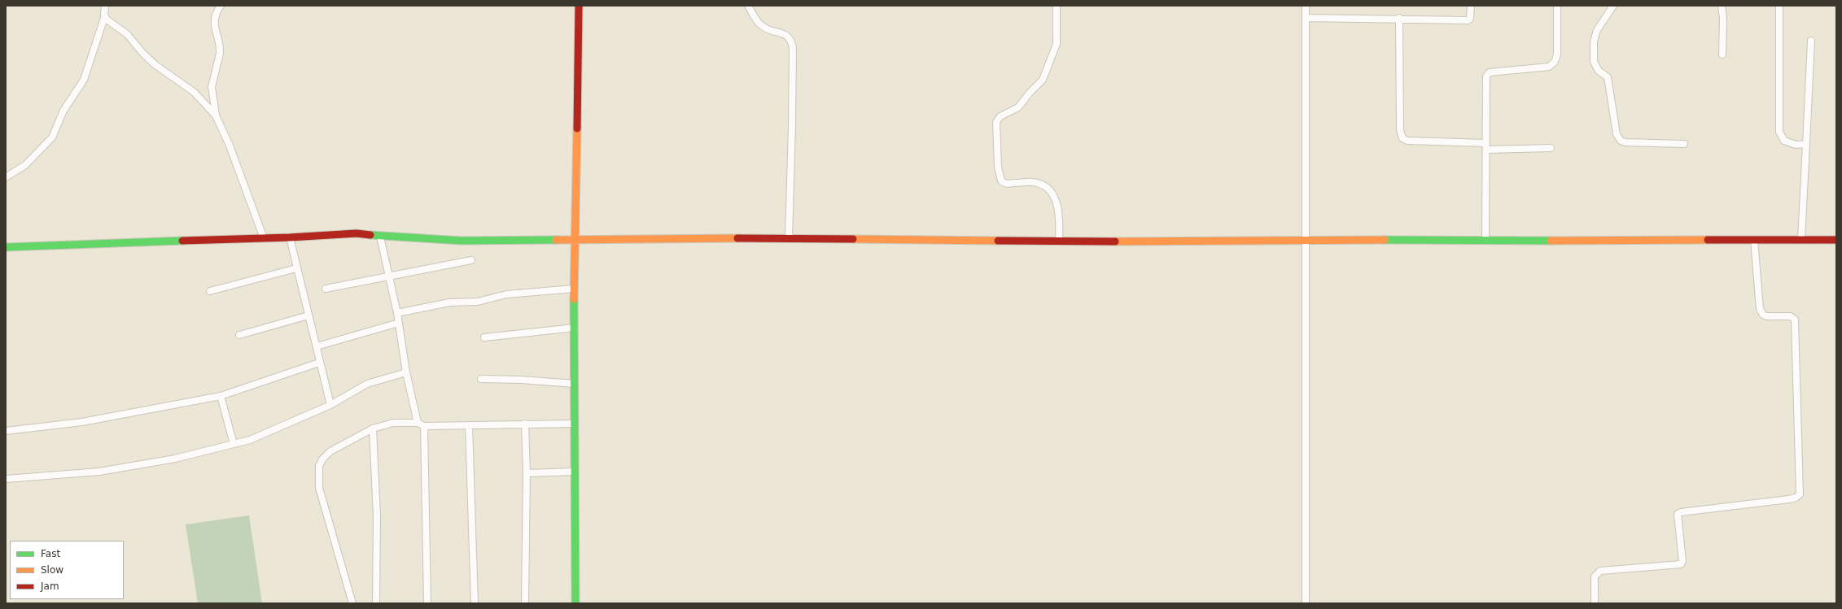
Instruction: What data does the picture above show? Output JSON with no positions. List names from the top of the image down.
{
  "legend": ["Fast", "Slow", "Jam"]
}
